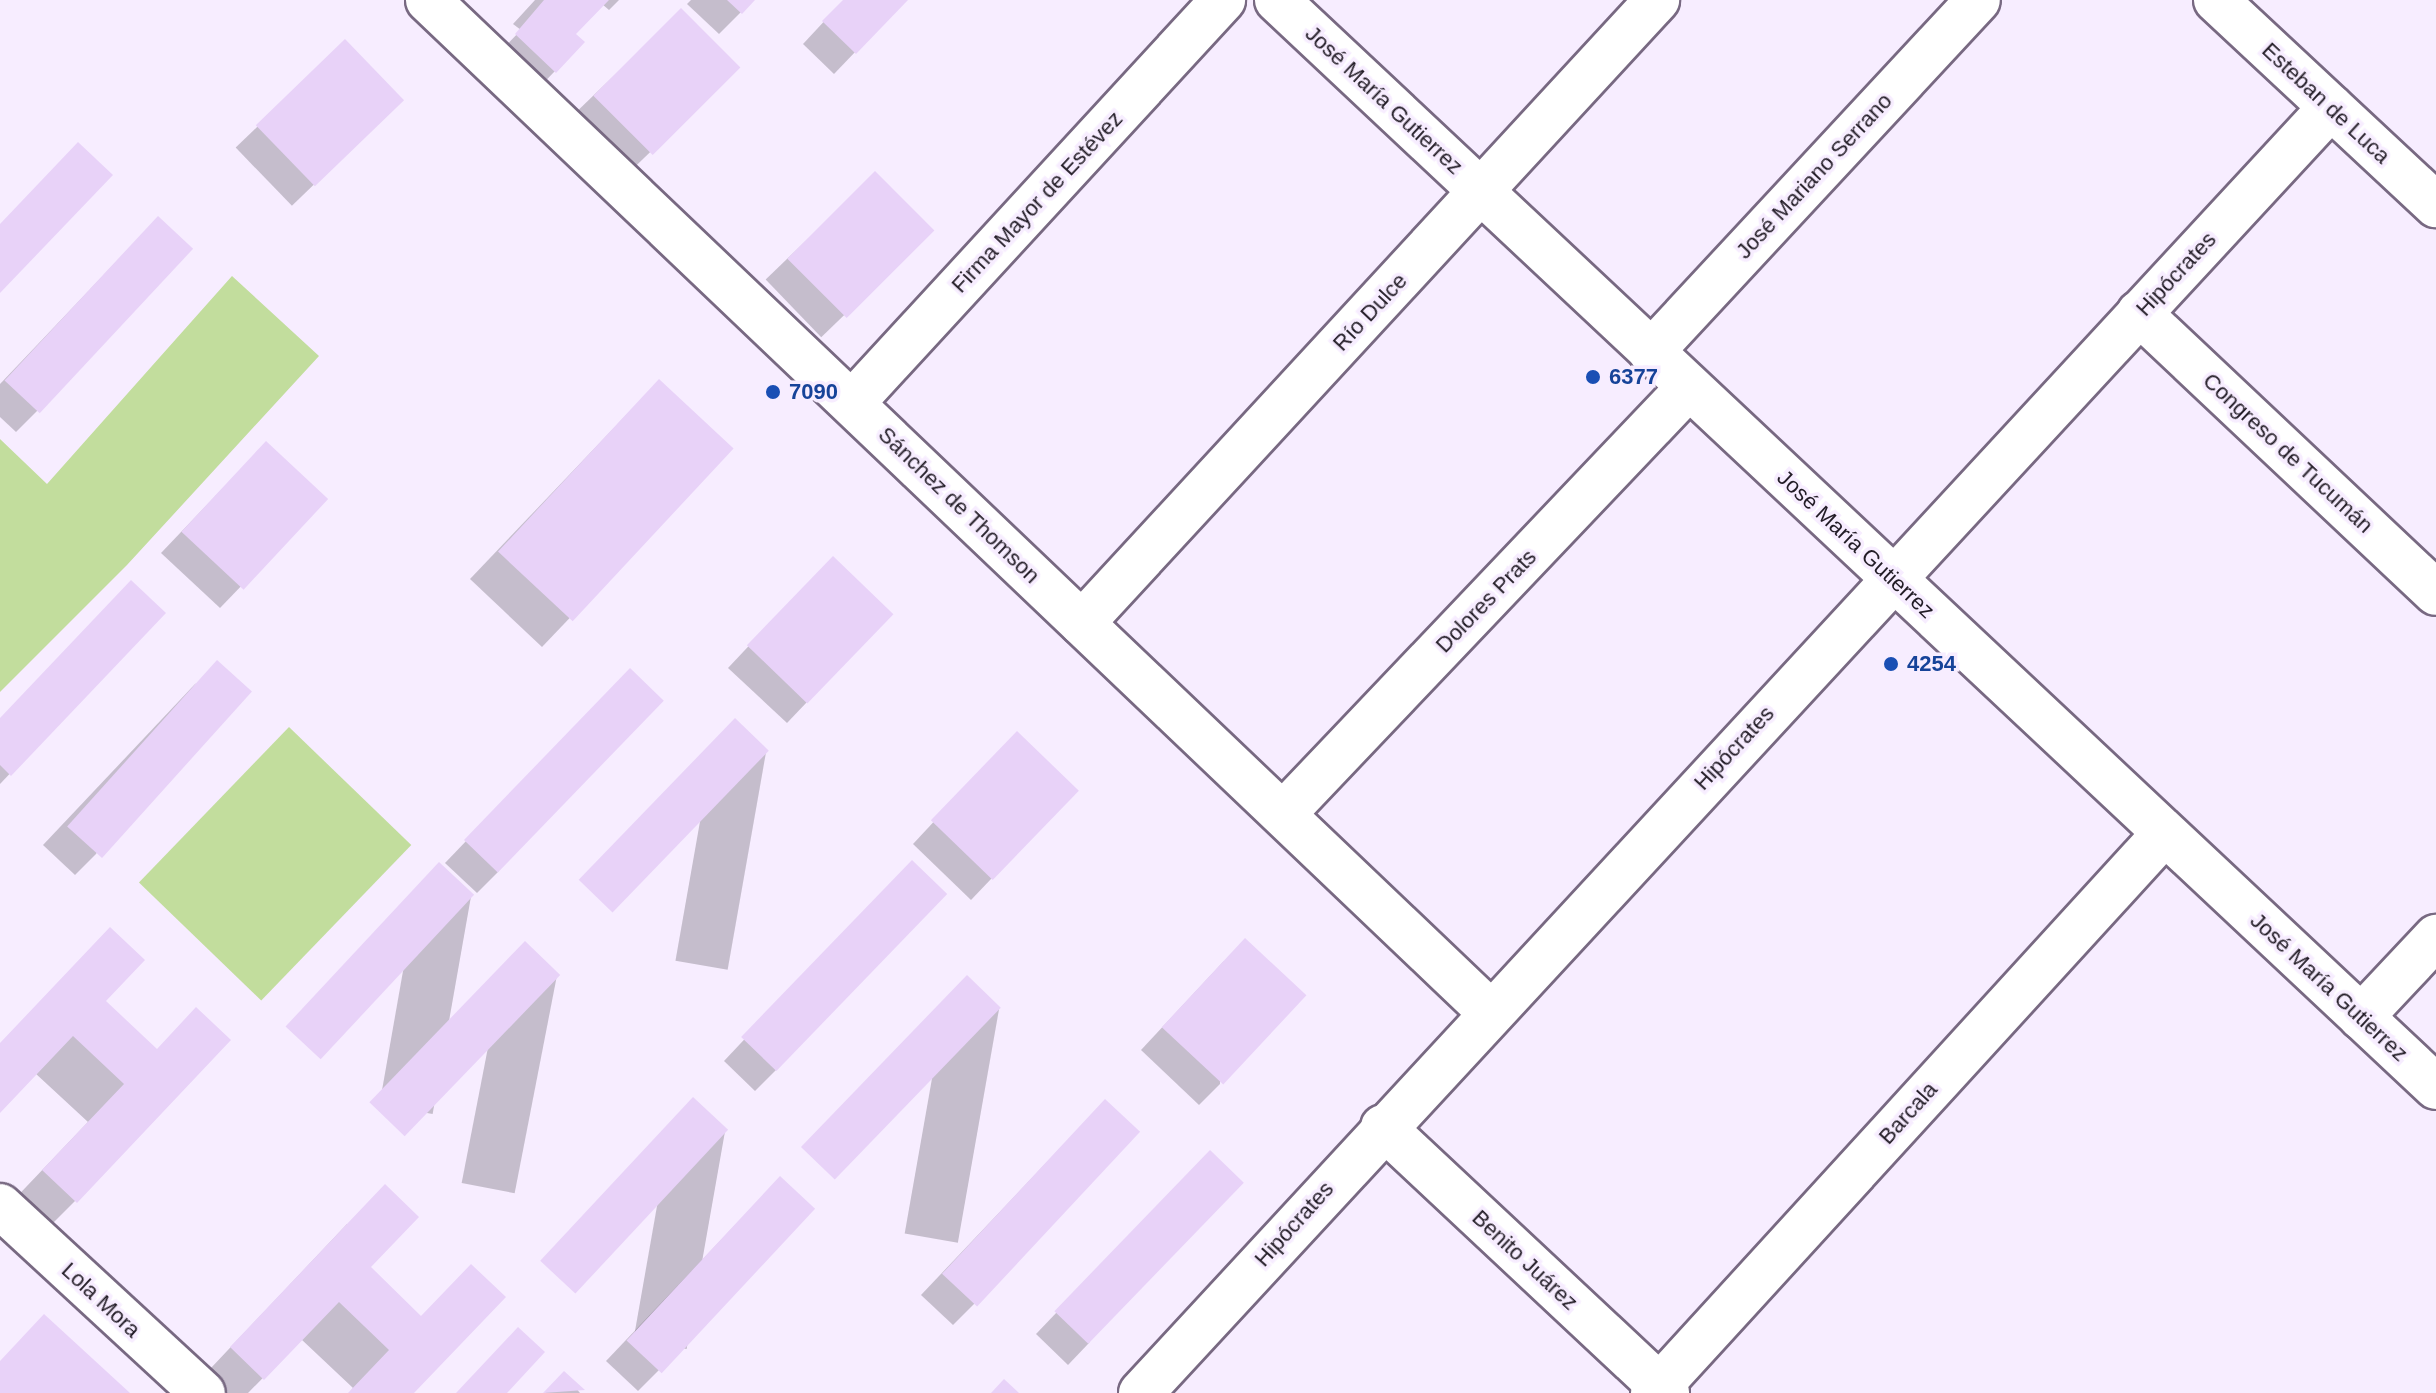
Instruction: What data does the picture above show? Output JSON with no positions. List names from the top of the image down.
{
  "streets": {
    "street": [
      "José María Gutierrez",
      "Esteban de Luca",
      "José Mariano Serrano",
      "Firma Mayor de Estévez",
      "Hipócrates",
      "Río Dulce",
      "Congreso de Tucumán",
      "Sánchez de Thomson",
      "Dolores Prats",
      "Barcala",
      "Benito Juárez",
      "Lola Mora"
    ]
  },
  "crossings": [
    ["José María Gutierrez", "José Mariano Serrano"],
    ["José María Gutierrez", "Hipócrates"],
    ["José María Gutierrez", "Río Dulce"],
    ["José María Gutierrez", "Dolores Prats"],
    ["José María Gutierrez", "Barcala"],
    ["Esteban de Luca", "Hipócrates"],
    ["Firma Mayor de Estévez", "Sánchez de Thomson"],
    ["Hipócrates", "Congreso de Tucumán"],
    ["Hipócrates", "Sánchez de Thomson"],
    ["Hipócrates", "Benito Juárez"],
    ["Río Dulce", "Sánchez de Thomson"],
    ["Sánchez de Thomson", "Dolores Prats"],
    ["Barcala", "Benito Juárez"]
  ],
  "places": ["6377", "7090", "4254"]
}
